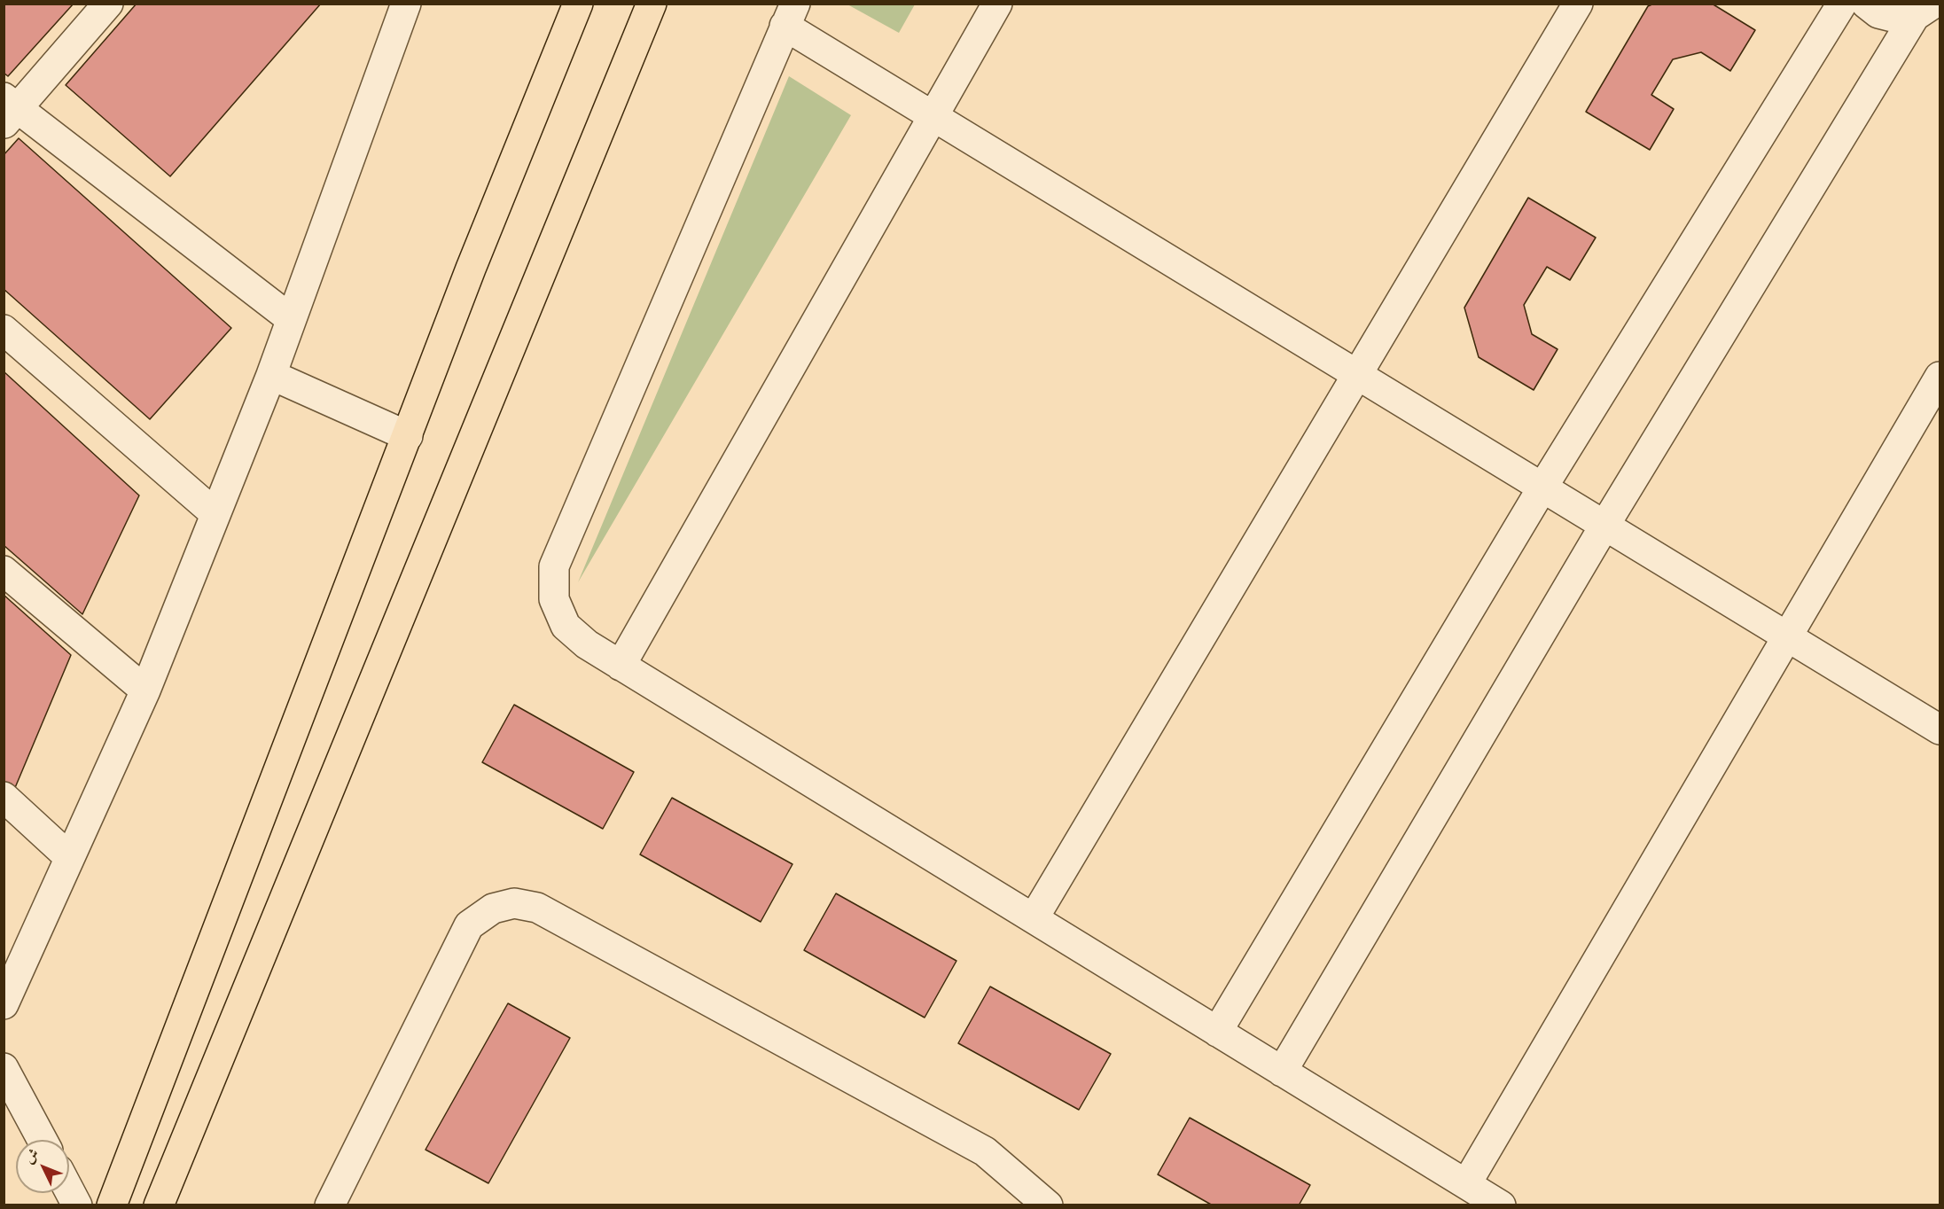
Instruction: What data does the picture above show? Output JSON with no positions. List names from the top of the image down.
{
  "north": "top left"
}
